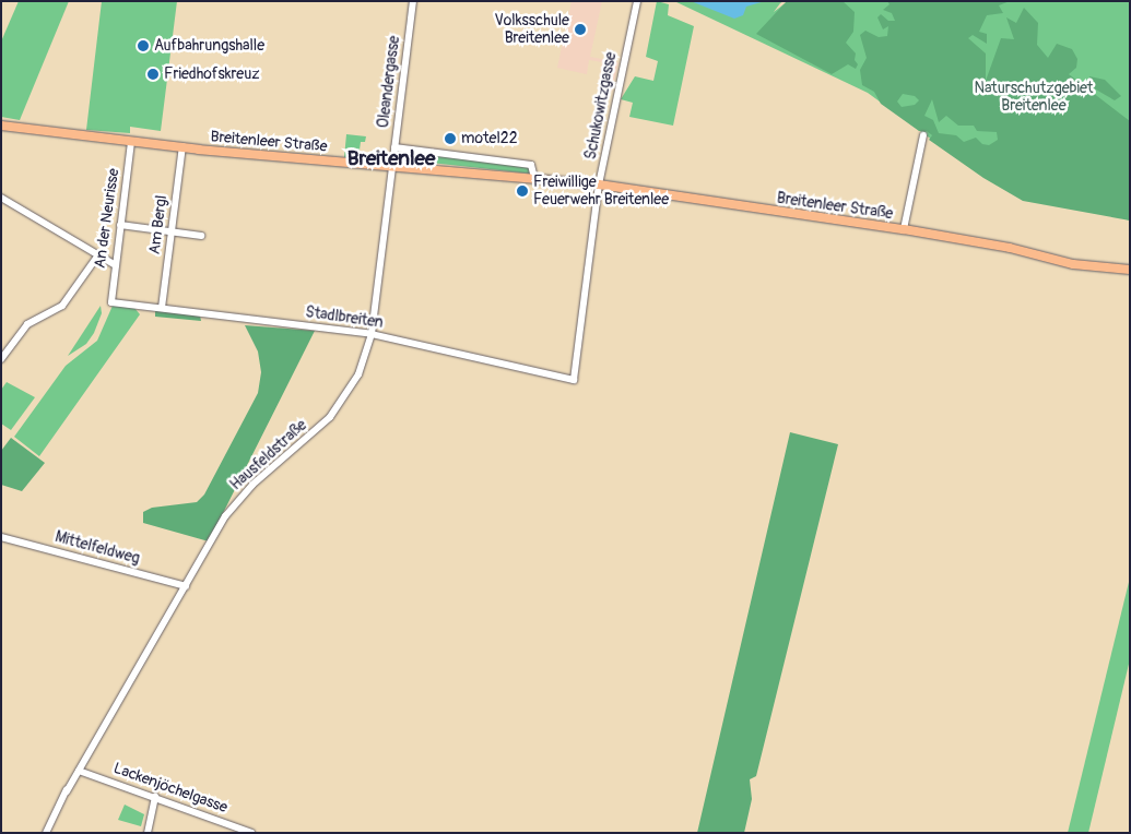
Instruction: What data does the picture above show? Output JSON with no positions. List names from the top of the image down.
{
  "streets": {
    "main road": ["Breitenleer Straße"],
    "street": [
      "Oleandergasse",
      "Schukowitzgasse",
      "An der Neurisse",
      "Am Bergl",
      "Stadlbreiten",
      "Hausfeldstraße",
      "Mittelfeldweg",
      "Lackenjöchelgasse"
    ]
  },
  "crossings": [
    ["Oleandergasse", "Breitenleer Straße"],
    ["Oleandergasse", "Hausfeldstraße"],
    ["Schukowitzgasse", "Breitenleer Straße"],
    ["Schukowitzgasse", "Stadlbreiten"],
    ["Breitenleer Straße", "An der Neurisse"],
    ["Breitenleer Straße", "Am Bergl"],
    ["Breitenleer Straße", "Hausfeldstraße"],
    ["An der Neurisse", "Stadlbreiten"],
    ["Am Bergl", "Stadlbreiten"],
    ["Stadlbreiten", "Hausfeldstraße"],
    ["Hausfeldstraße", "Mittelfeldweg"],
    ["Hausfeldstraße", "Lackenjöchelgasse"]
  ],
  "districts": ["Breitenlee"],
  "parks": ["Naturschutzgebiet Breitenlee"],
  "places": [
    "Volksschule Breitenlee",
    "Aufbahrungshalle",
    "Friedhofskreuz",
    "motel22",
    "Freiwillige Feuerwehr Breitenlee"
  ]
}
